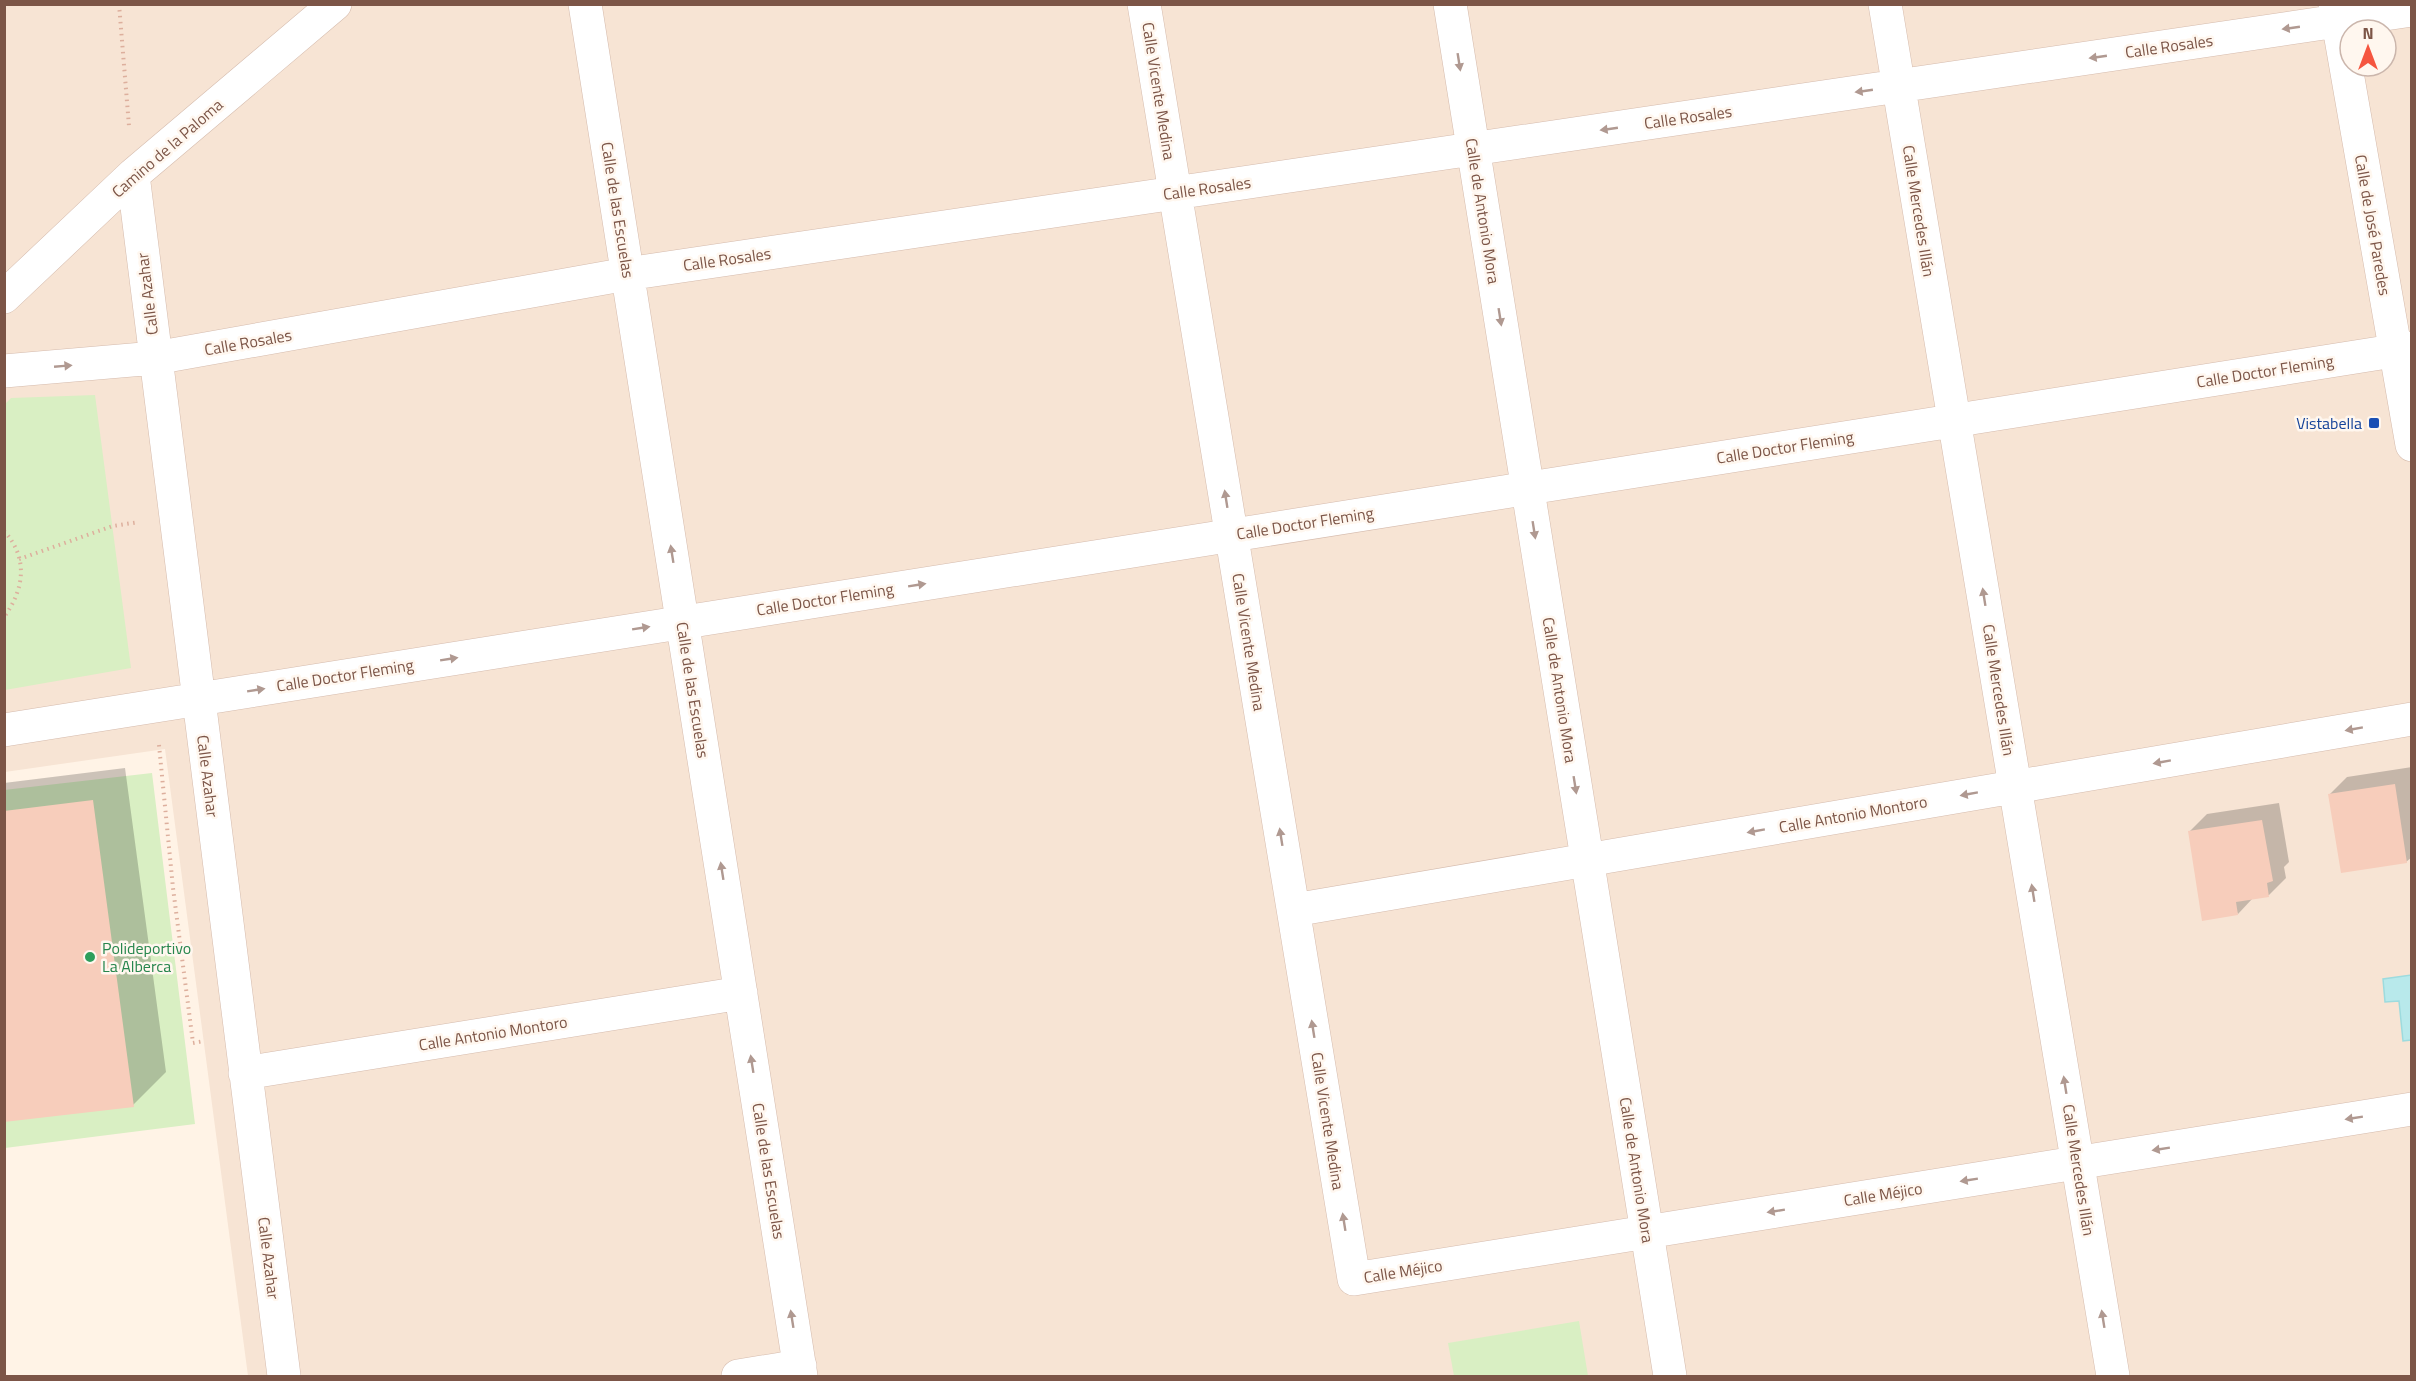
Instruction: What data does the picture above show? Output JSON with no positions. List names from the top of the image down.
{
  "streets": {
    "street": [
      "Calle Rosales",
      "Calle Vicente Medina",
      "Camino de la Paloma",
      "Calle de las Escuelas",
      "Calle de Antonio Mora",
      "Calle Mercedes Illán",
      "Calle de José Paredes",
      "Calle Azahar",
      "Calle Doctor Fleming",
      "Calle Antonio Montoro",
      "Calle Méjico"
    ]
  },
  "crossings": [
    ["Calle Rosales", "Calle Vicente Medina"],
    ["Calle Rosales", "Calle de las Escuelas"],
    ["Calle Rosales", "Calle de Antonio Mora"],
    ["Calle Rosales", "Calle Mercedes Illán"],
    ["Calle Rosales", "Calle de José Paredes"],
    ["Calle Rosales", "Calle Azahar"],
    ["Calle Vicente Medina", "Calle Doctor Fleming"],
    ["Calle Vicente Medina", "Calle Antonio Montoro"],
    ["Calle Vicente Medina", "Calle Méjico"],
    ["Camino de la Paloma", "Calle Azahar"],
    ["Calle de las Escuelas", "Calle Doctor Fleming"],
    ["Calle de las Escuelas", "Calle Antonio Montoro"],
    ["Calle de Antonio Mora", "Calle Doctor Fleming"],
    ["Calle de Antonio Mora", "Calle Antonio Montoro"],
    ["Calle de Antonio Mora", "Calle Méjico"],
    ["Calle Mercedes Illán", "Calle Doctor Fleming"],
    ["Calle Mercedes Illán", "Calle Antonio Montoro"],
    ["Calle Mercedes Illán", "Calle Méjico"],
    ["Calle de José Paredes", "Calle Doctor Fleming"],
    ["Calle Azahar", "Calle Doctor Fleming"],
    ["Calle Azahar", "Calle Antonio Montoro"]
  ],
  "one_way": [
    "Calle Vicente Medina",
    "Calle de las Escuelas",
    "Calle de Antonio Mora",
    "Calle Mercedes Illán",
    "Calle Doctor Fleming",
    "Calle Antonio Montoro",
    "Calle Méjico"
  ],
  "places": {
    "transit": ["Vistabella"],
    "other": ["Polideportivo La Alberca"]
  },
  "north": "top"
}
